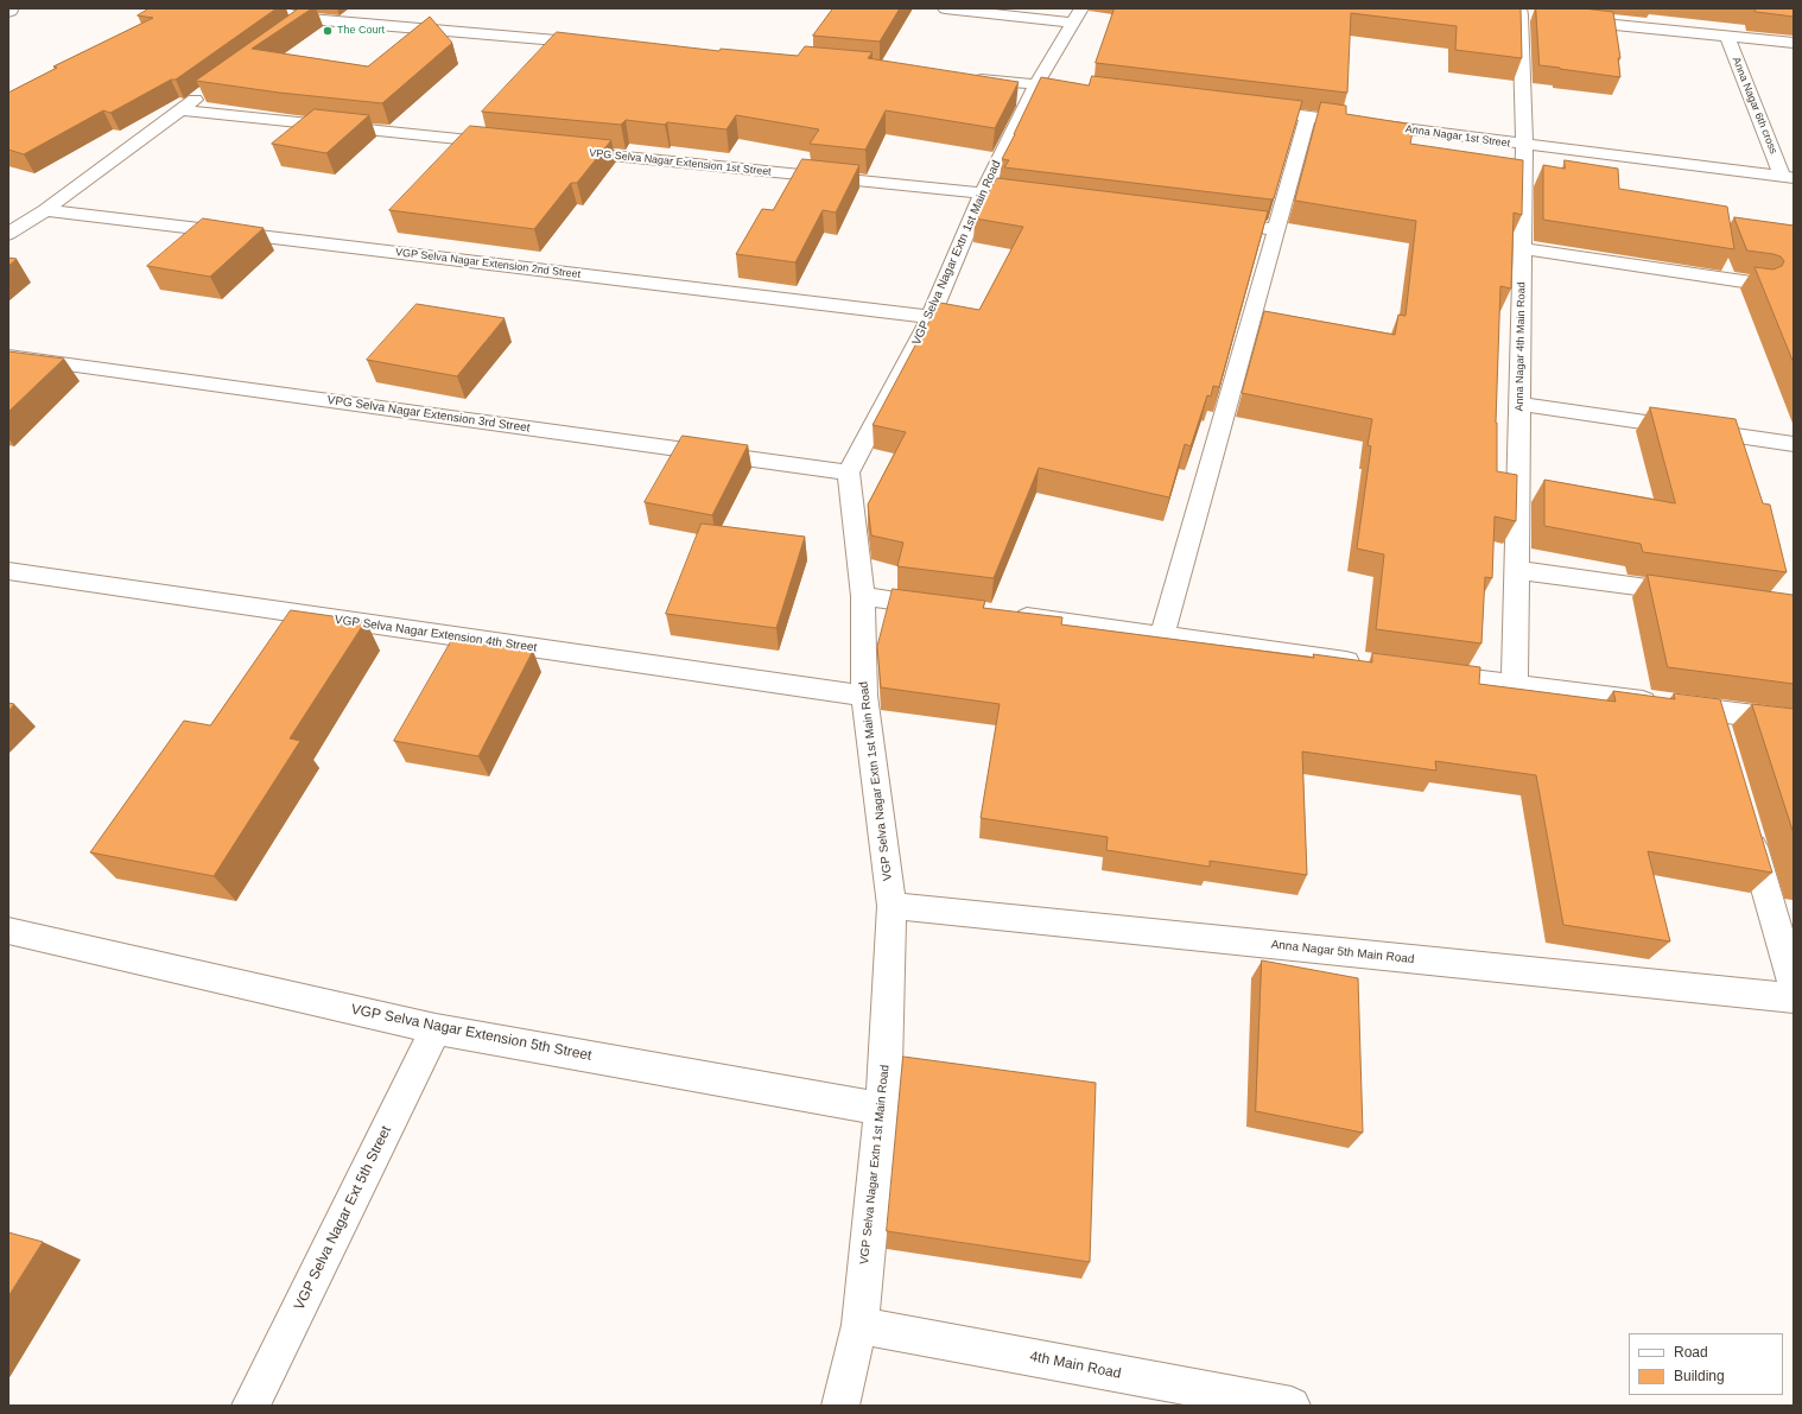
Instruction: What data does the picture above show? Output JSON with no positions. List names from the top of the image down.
{
  "streets": {
    "street": [
      "Anna Nagar 6th cross",
      "Anna Nagar 1st Street",
      "VPG Selva Nagar Extension 1st Street",
      "VGP Selva Nagar Extn 1st Main Road",
      "VGP Selva Nagar Extension 2nd Street",
      "Anna Nagar 4th Main Road",
      "VPG Selva Nagar Extension 3rd Street",
      "VGP Selva Nagar Extension 4th Street",
      "Anna Nagar 5th Main Road",
      "VGP Selva Nagar Extension 5th Street",
      "VGP Selva Nagar Ext 5th Street",
      "4th Main Road"
    ]
  },
  "crossings": [
    ["Anna Nagar 6th cross", "Anna Nagar 1st Street"],
    ["Anna Nagar 1st Street", "Anna Nagar 4th Main Road"],
    ["VPG Selva Nagar Extension 1st Street", "VGP Selva Nagar Extn 1st Main Road"],
    ["VGP Selva Nagar Extn 1st Main Road", "VGP Selva Nagar Extension 2nd Street"],
    ["VGP Selva Nagar Extn 1st Main Road", "VPG Selva Nagar Extension 3rd Street"],
    ["VGP Selva Nagar Extn 1st Main Road", "VGP Selva Nagar Extension 4th Street"],
    ["VGP Selva Nagar Extn 1st Main Road", "Anna Nagar 5th Main Road"],
    ["VGP Selva Nagar Extn 1st Main Road", "VGP Selva Nagar Extension 5th Street"],
    ["VGP Selva Nagar Extn 1st Main Road", "4th Main Road"],
    ["VGP Selva Nagar Extension 5th Street", "VGP Selva Nagar Ext 5th Street"]
  ],
  "places": ["The Court"],
  "legend": ["Road", "Building"]
}
